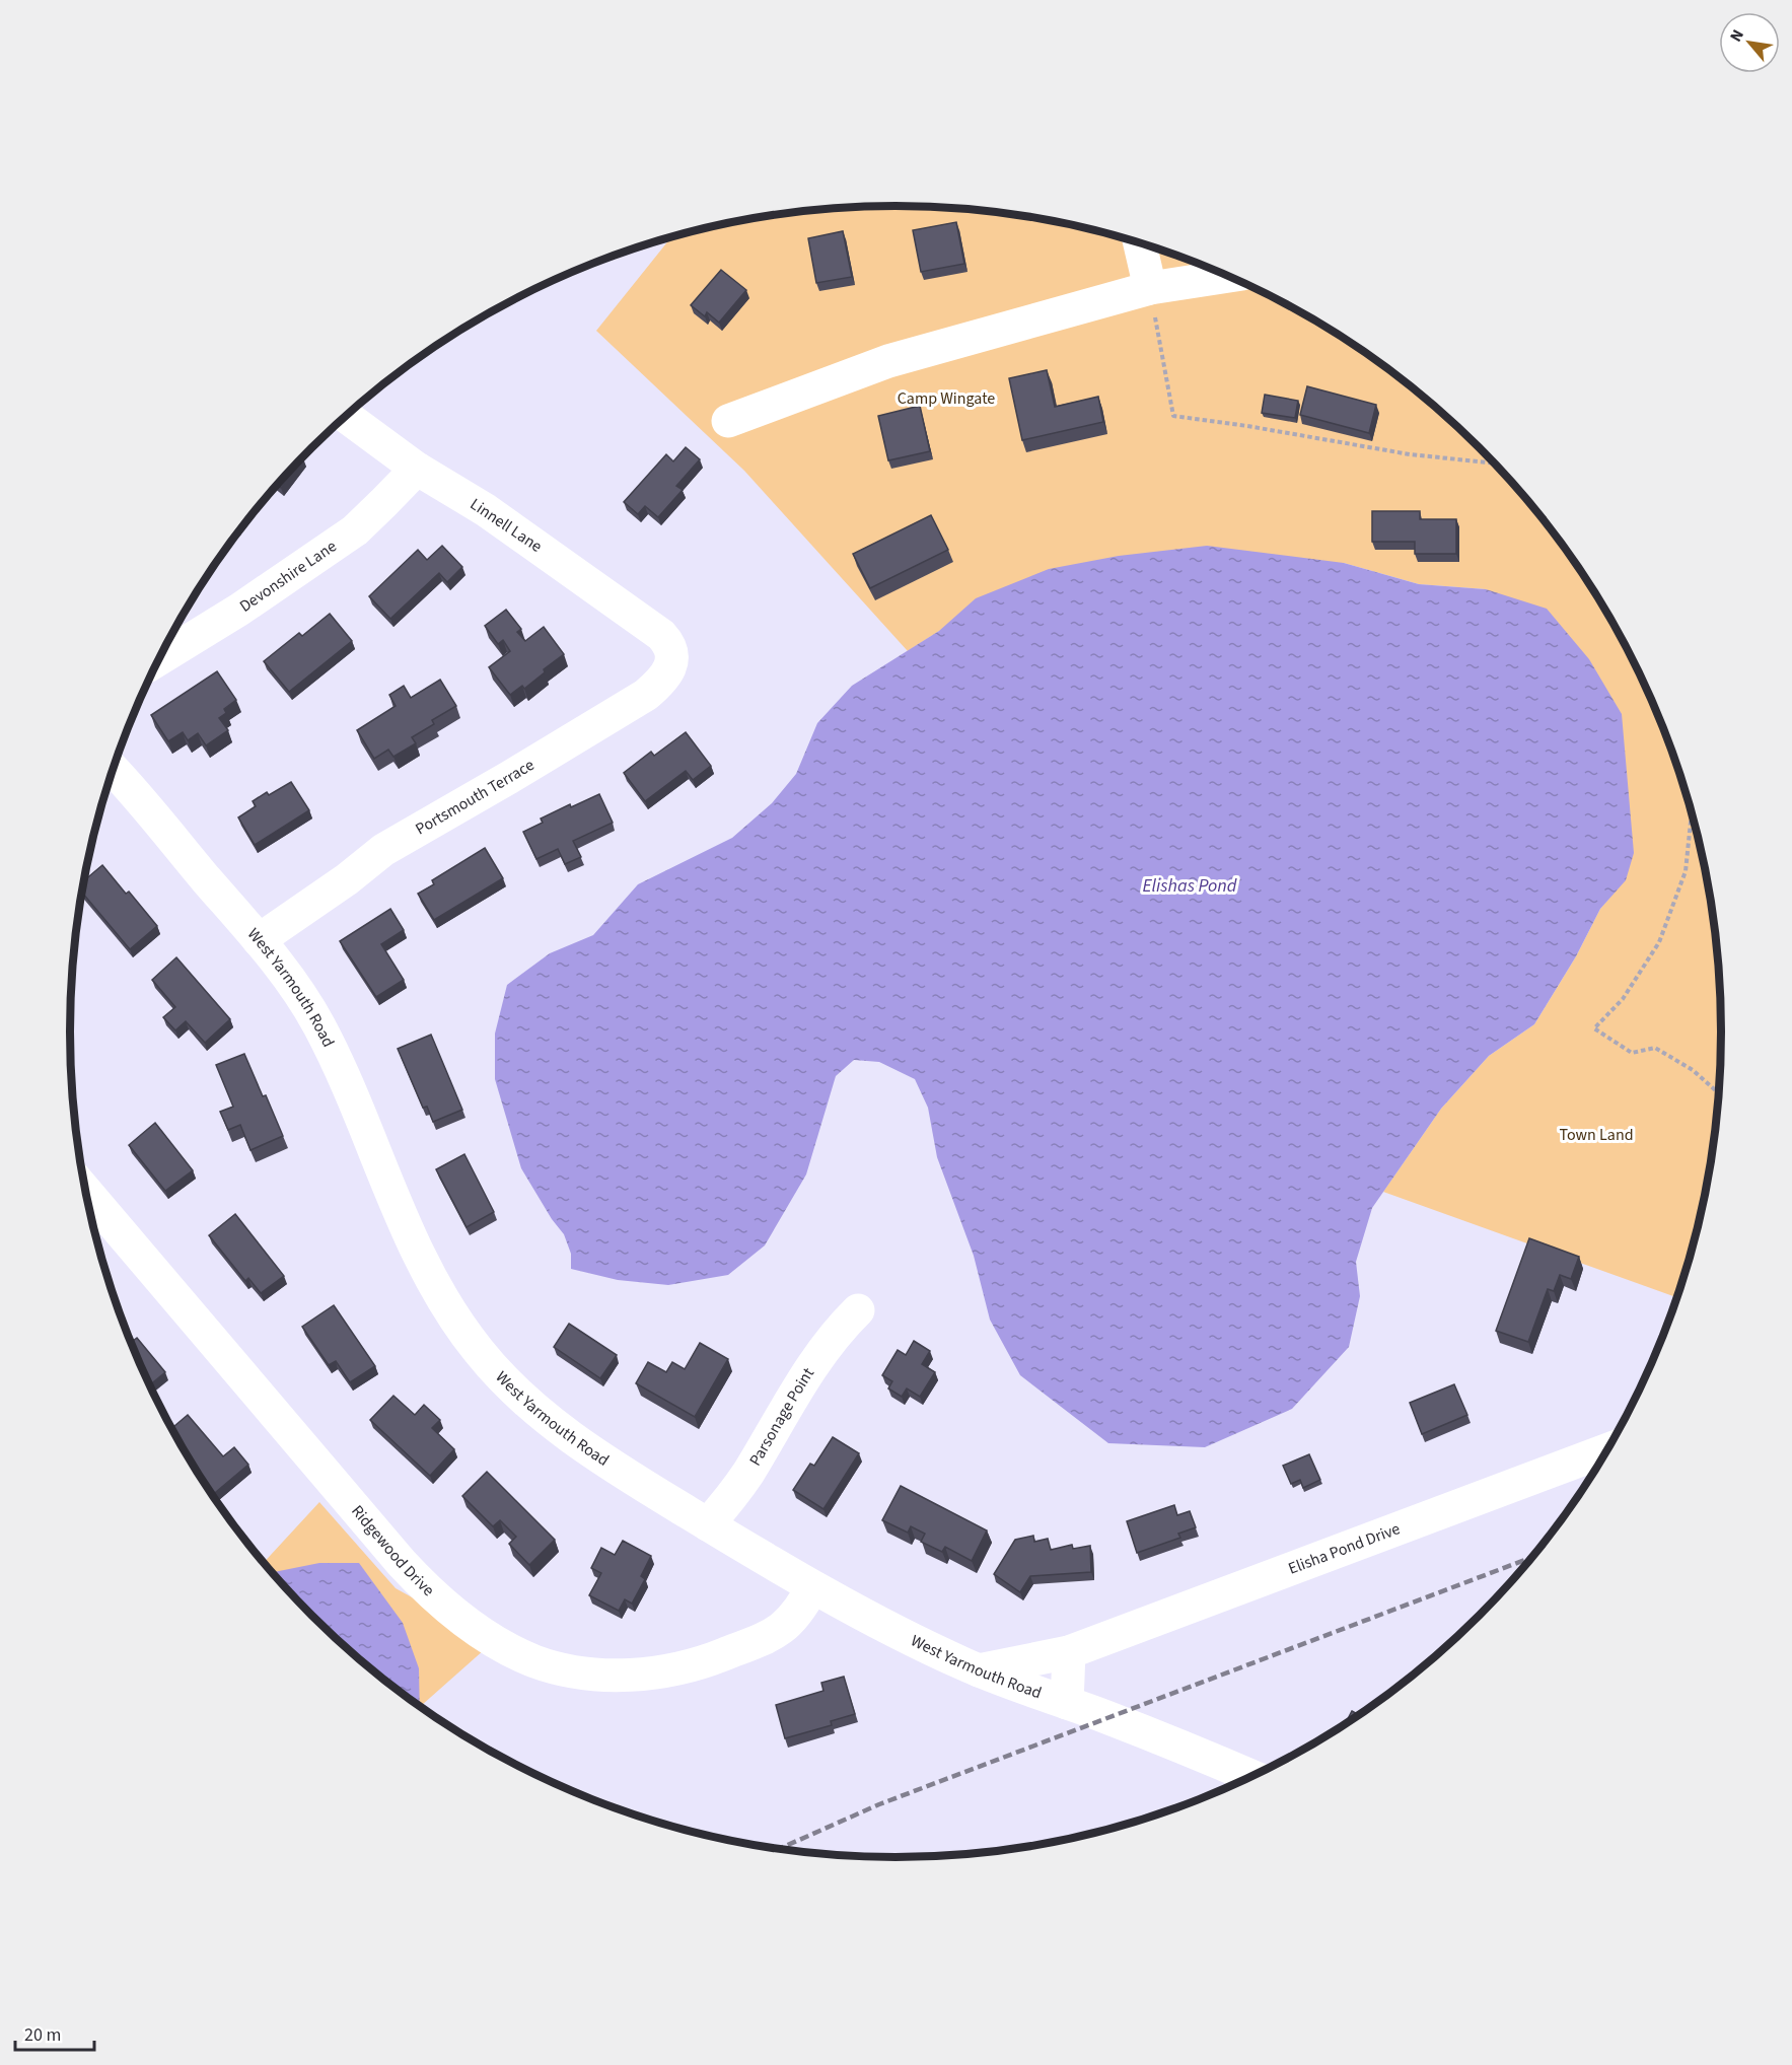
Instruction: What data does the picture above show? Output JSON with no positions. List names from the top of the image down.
{
  "streets": {
    "street": [
      "Linnell Lane",
      "Devonshire Lane",
      "Portsmouth Terrace",
      "West Yarmouth Road",
      "Parsonage Point",
      "Elisha Pond Drive",
      "Ridgewood Drive"
    ]
  },
  "crossings": [
    ["Linnell Lane", "Devonshire Lane"],
    ["Linnell Lane", "Portsmouth Terrace"],
    ["Portsmouth Terrace", "West Yarmouth Road"],
    ["West Yarmouth Road", "Parsonage Point"],
    ["West Yarmouth Road", "Elisha Pond Drive"],
    ["West Yarmouth Road", "Ridgewood Drive"]
  ],
  "water": ["Elishas Pond"],
  "parks": ["Camp Wingate", "Town Land"],
  "scale_bar": "20 m",
  "north": "top left"
}
